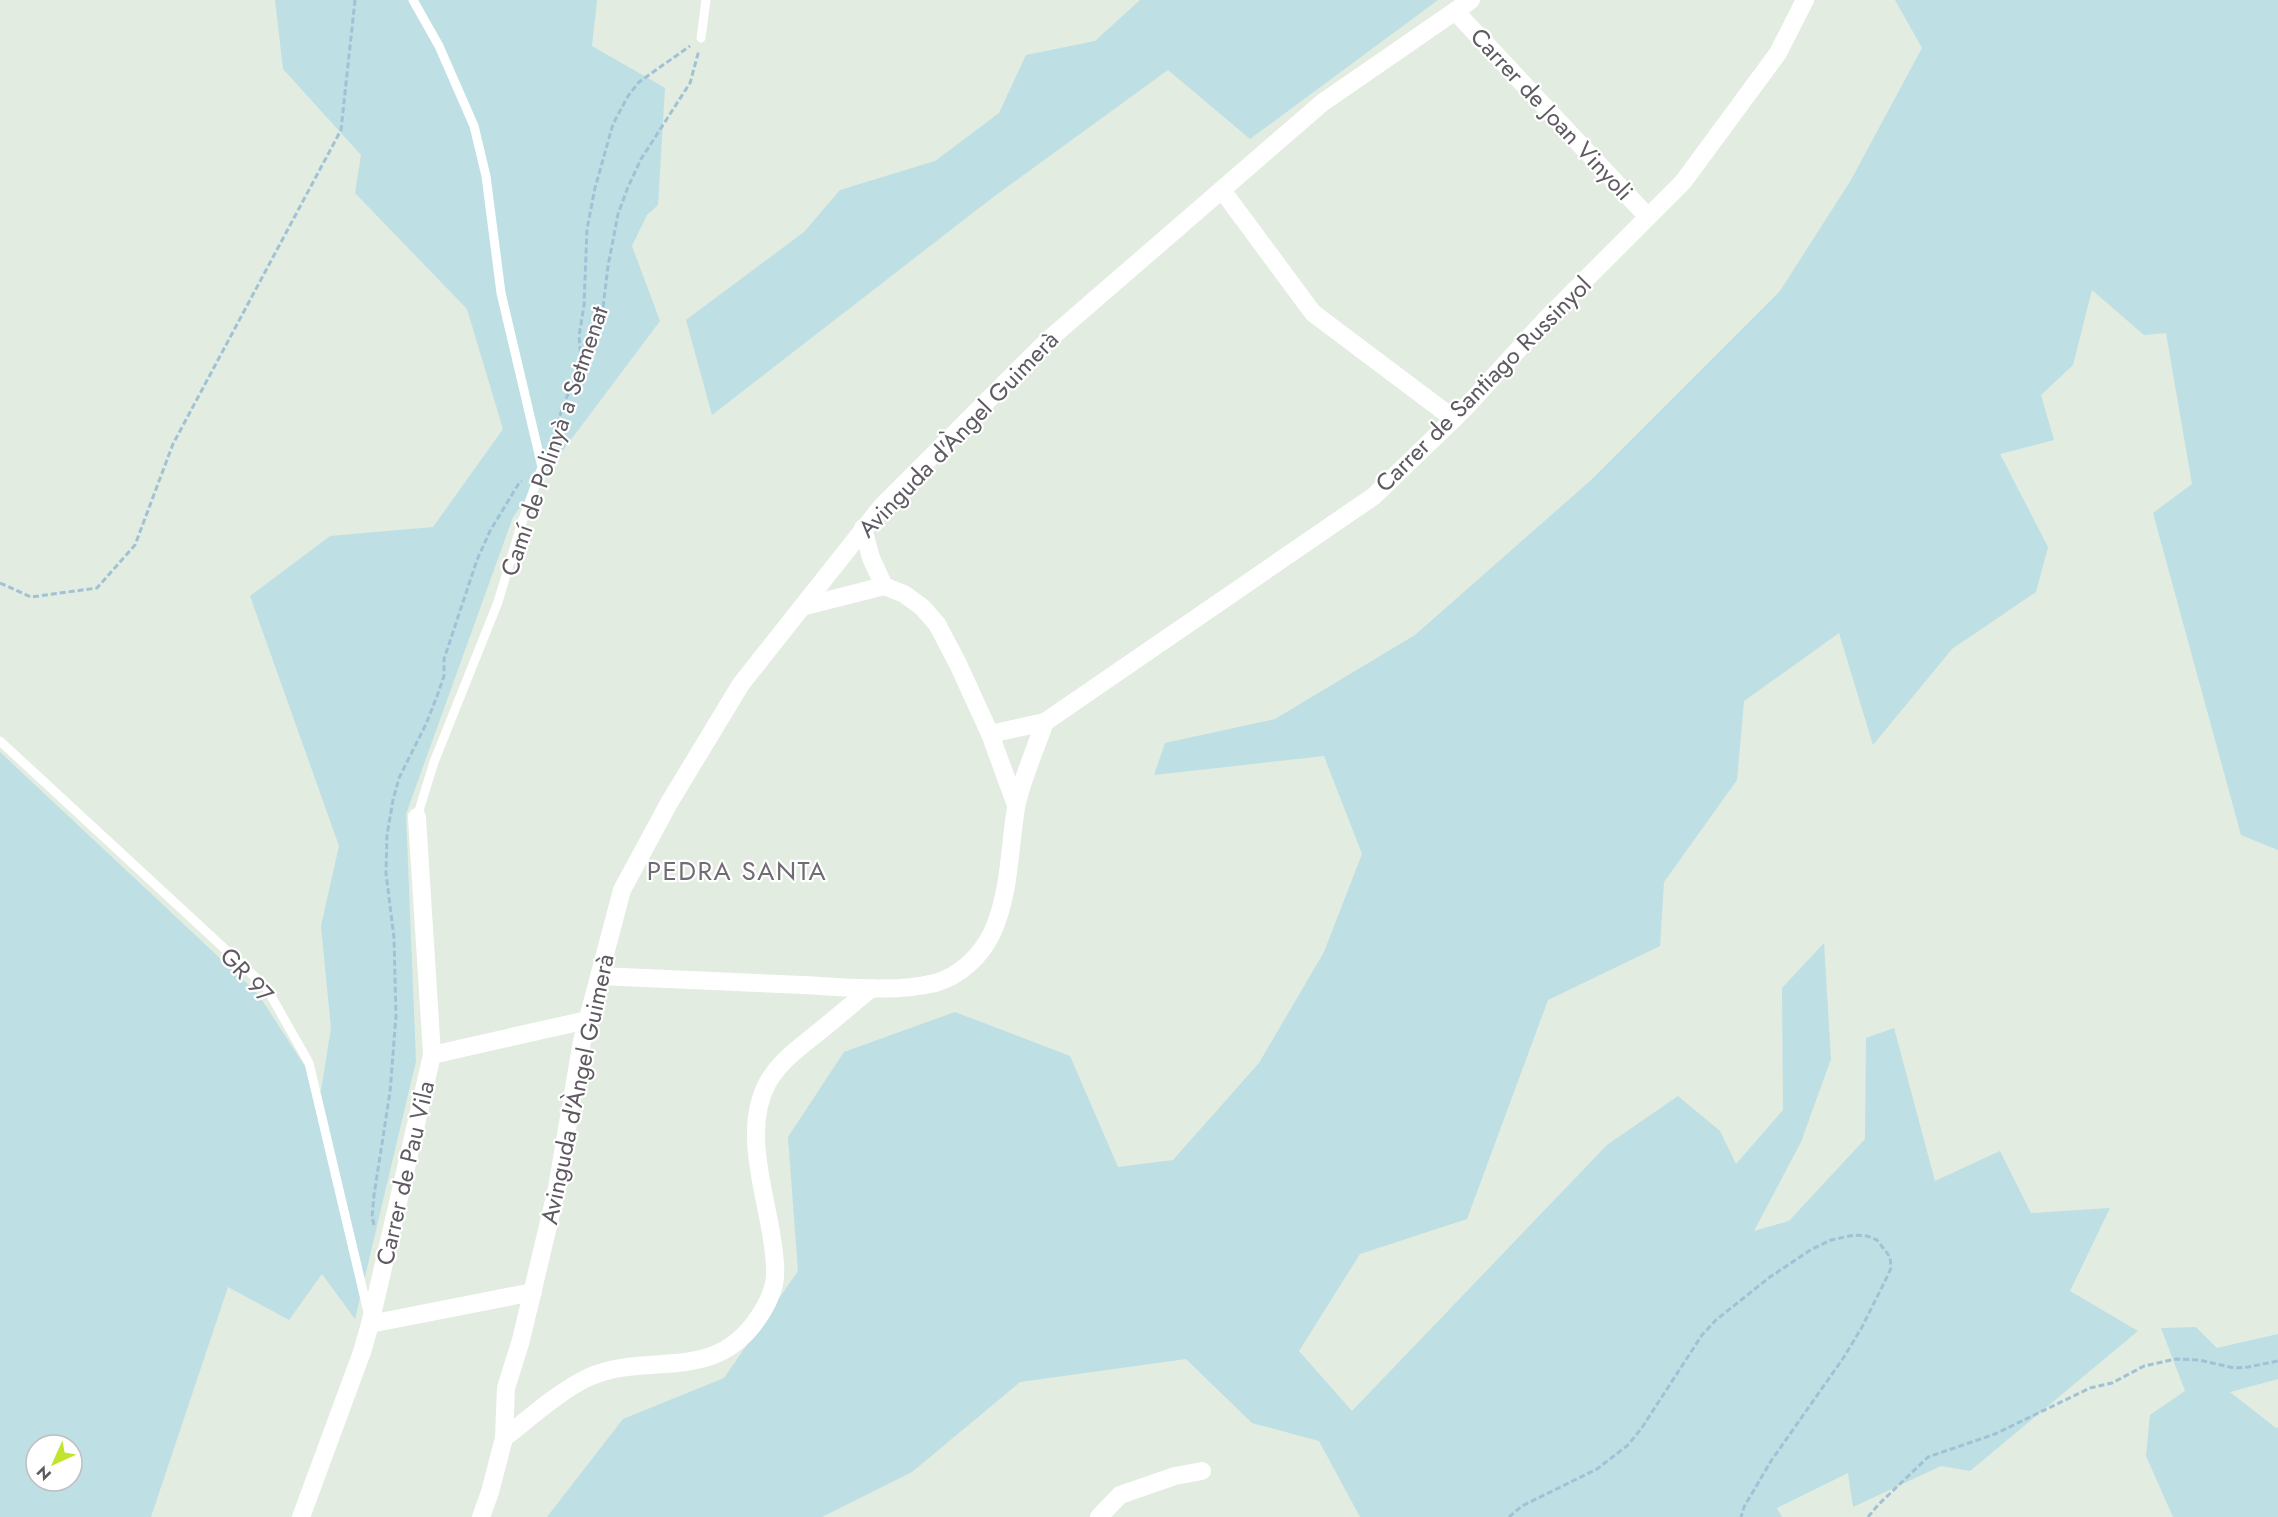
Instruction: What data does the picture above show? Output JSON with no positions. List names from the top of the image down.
{
  "streets": {
    "street": [
      "Carrer de Joan Vinyoli",
      "Carrer de Santiago Russinyol",
      "Avinguda d'Àngel Guimerà",
      "Carrer de Pau Vila"
    ],
    "lane": ["Camí de Polinyà a Setmenat", "GR 97"]
  },
  "crossings": [
    ["Carrer de Joan Vinyoli", "Carrer de Santiago Russinyol"],
    ["Carrer de Joan Vinyoli", "Avinguda d'Àngel Guimerà"],
    ["Camí de Polinyà a Setmenat", "Carrer de Pau Vila"],
    ["GR 97", "Carrer de Pau Vila"]
  ],
  "districts": ["PEDRA SANTA"],
  "north": "bottom left"
}
